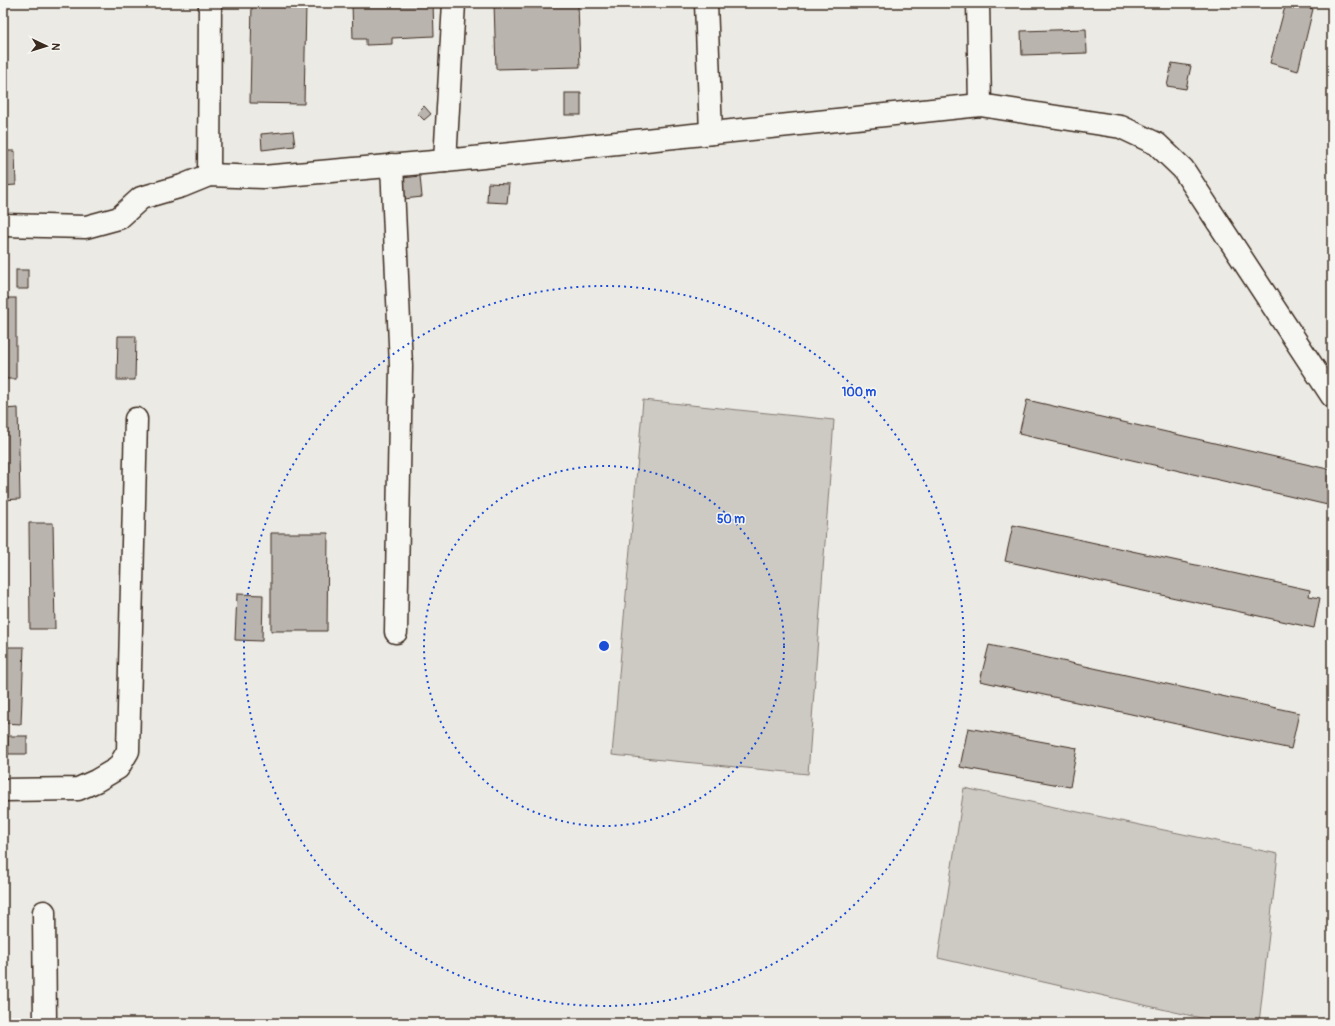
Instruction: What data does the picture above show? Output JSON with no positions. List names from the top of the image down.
{
  "north": "right",
  "rings": ["100 m", "50 m"]
}
